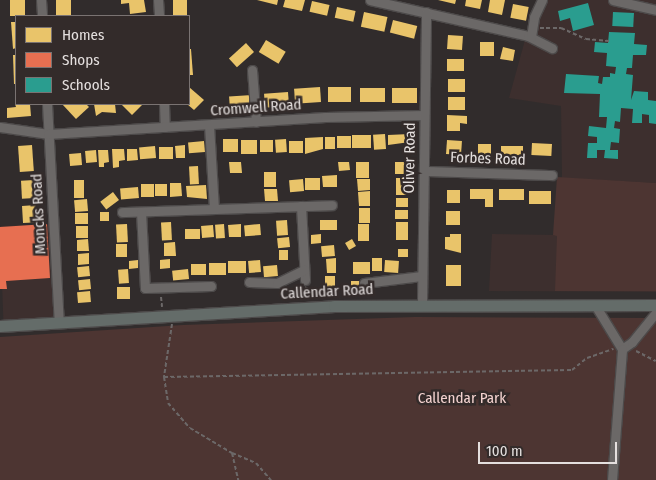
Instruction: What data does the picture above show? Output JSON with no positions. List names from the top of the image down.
{
  "streets": {
    "main road": ["Callendar Road"],
    "street": [
      "Cromwell Road",
      "Oliver Road",
      "Forbes Road",
      "Moncks Road"
    ]
  },
  "crossings": [
    ["Cromwell Road", "Oliver Road"],
    ["Cromwell Road", "Moncks Road"],
    ["Oliver Road", "Forbes Road"],
    ["Oliver Road", "Callendar Road"],
    ["Moncks Road", "Callendar Road"]
  ],
  "parks": ["Callendar Park"],
  "legend": ["Homes", "Shops", "Schools"],
  "scale_bar": "100 m"
}
